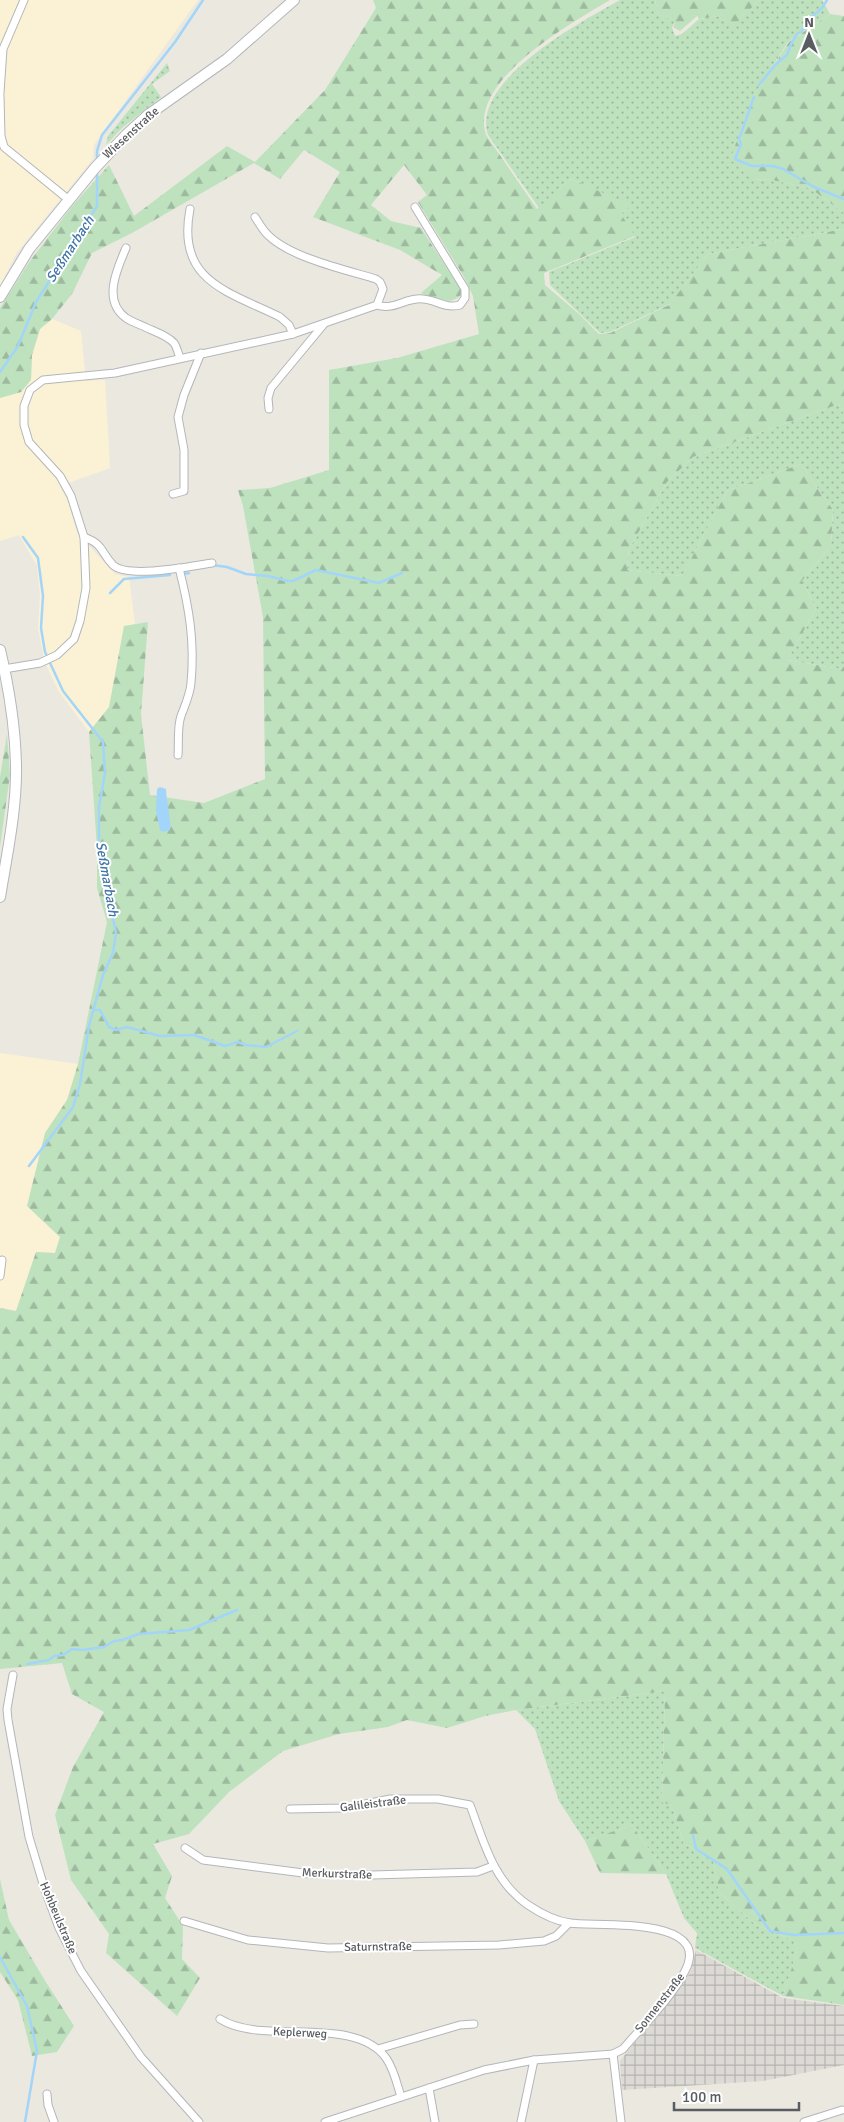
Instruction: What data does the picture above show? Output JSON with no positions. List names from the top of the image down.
{
  "streets": {
    "main road": ["Wiesenstraße"],
    "street": [
      "Galileistraße",
      "Merkurstraße",
      "Hohbeulstraße",
      "Saturnstraße",
      "Sonnenstraße",
      "Keplerweg"
    ]
  },
  "crossings": [
    ["Galileistraße", "Sonnenstraße"],
    ["Merkurstraße", "Sonnenstraße"],
    ["Saturnstraße", "Sonnenstraße"]
  ],
  "water": ["Seßmarbach"],
  "scale_bar": "100 m",
  "north": "top"
}
